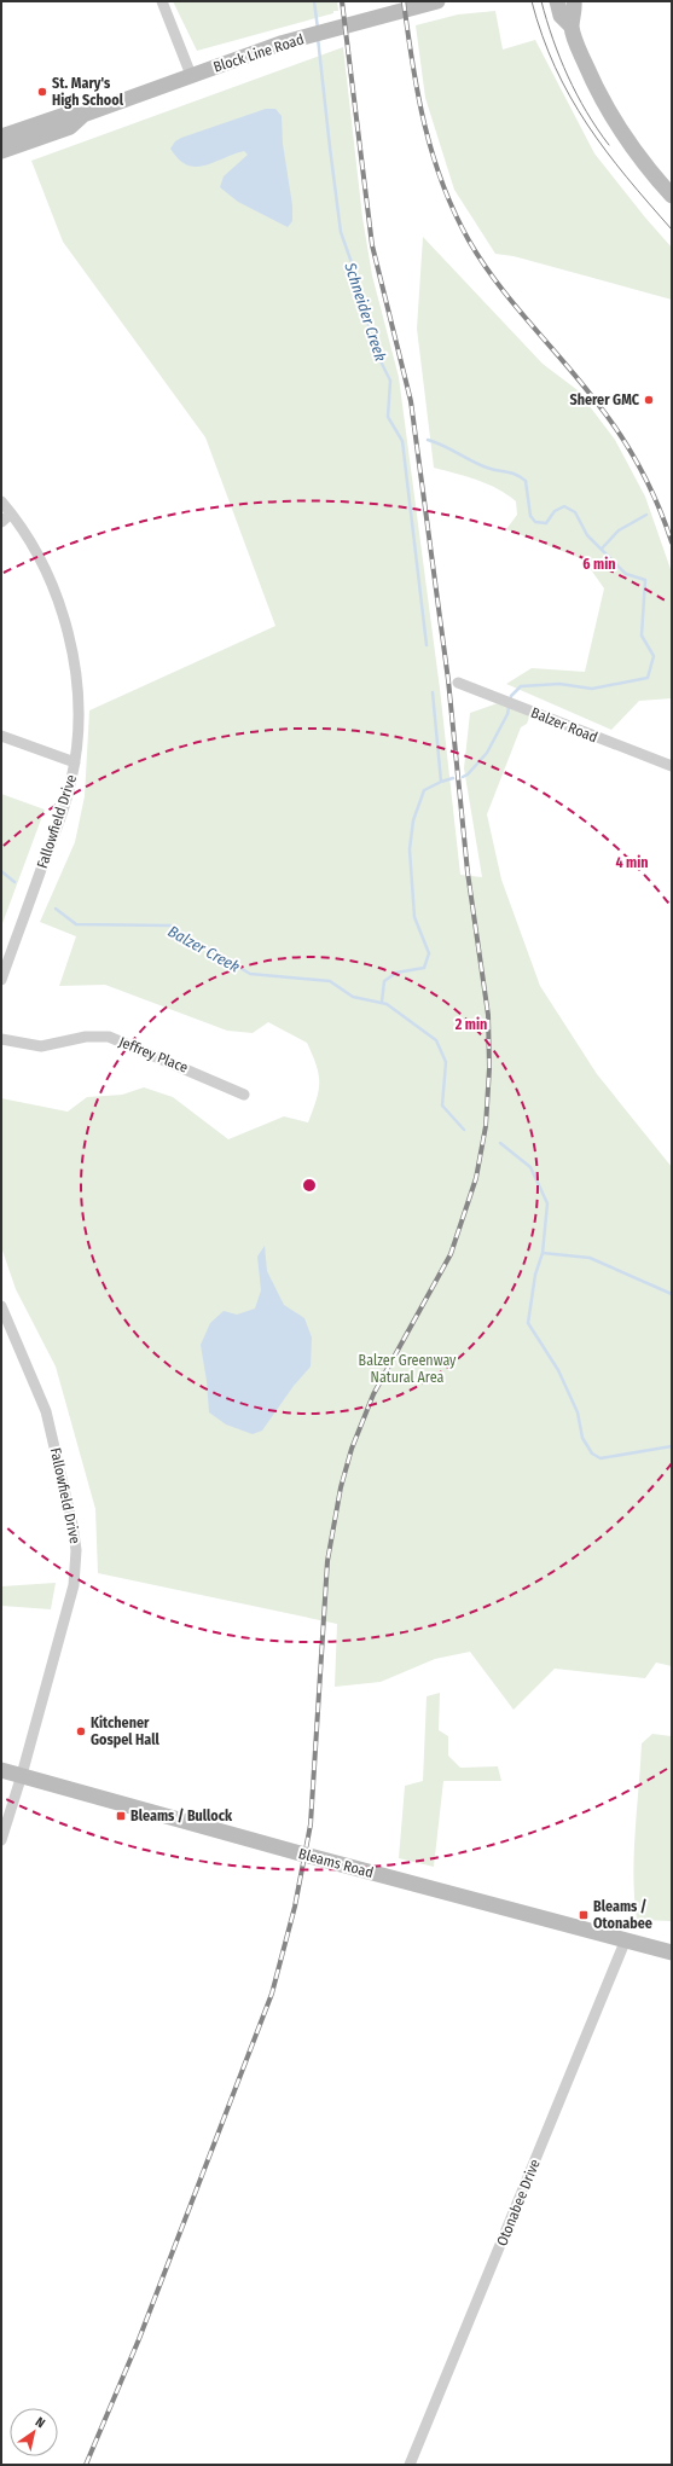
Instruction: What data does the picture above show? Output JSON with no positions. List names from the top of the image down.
{
  "streets": {
    "main road": ["Block Line Road", "Bleams Road"],
    "street": [
      "Balzer Road",
      "Fallowfield Drive",
      "Jeffrey Place",
      "Otonabee Drive"
    ]
  },
  "crossings": [
    ["Fallowfield Drive", "Bleams Road"],
    ["Bleams Road", "Otonabee Drive"]
  ],
  "water": ["Schneider Creek", "Balzer Creek"],
  "parks": ["Balzer Greenway Natural Area"],
  "places": {
    "other": ["St. Mary's High School", "Sherer GMC", "Kitchener Gospel Hall"],
    "transit": ["Bleams / Bullock", "Bleams / Otonabee"]
  },
  "north": "top right",
  "rings": ["6 min", "4 min", "2 min"]
}
